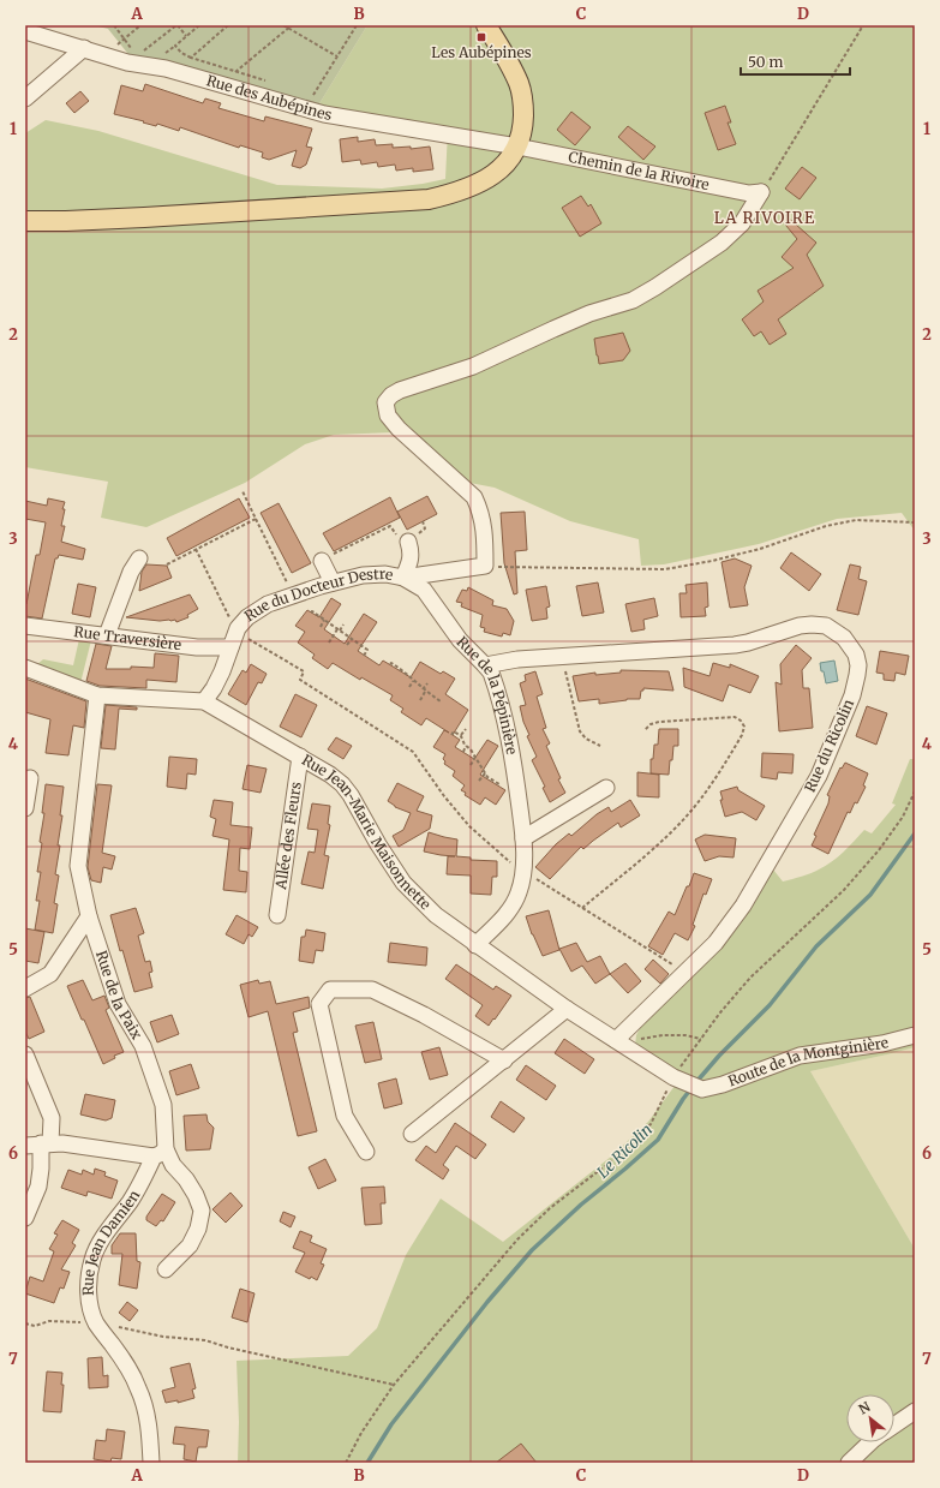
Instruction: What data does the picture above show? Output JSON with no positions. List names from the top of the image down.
{
  "streets": {
    "street": [
      "Rue des Aubépines",
      "Chemin de la Rivoire",
      "Rue du Docteur Destre",
      "Rue Traversière",
      "Rue de la Pépinière",
      "Rue du Ricolin",
      "Rue Jean-Marie Maisonnette",
      "Allée des Fleurs",
      "Rue de la Paix",
      "Route de la Montginière",
      "Rue Jean Damien"
    ]
  },
  "crossings": [
    ["Rue des Aubépines", "Chemin de la Rivoire"],
    ["Rue du Docteur Destre", "Rue Traversière"],
    ["Rue du Docteur Destre", "Rue de la Pépinière"],
    ["Rue du Docteur Destre", "Rue Jean-Marie Maisonnette"],
    ["Rue de la Pépinière", "Rue du Ricolin"],
    ["Rue de la Pépinière", "Rue Jean-Marie Maisonnette"],
    ["Rue du Ricolin", "Rue Jean-Marie Maisonnette"],
    ["Rue Jean-Marie Maisonnette", "Allée des Fleurs"],
    ["Rue Jean-Marie Maisonnette", "Rue de la Paix"],
    ["Rue Jean-Marie Maisonnette", "Route de la Montginière"],
    ["Rue de la Paix", "Rue Jean Damien"]
  ],
  "districts": ["LA RIVOIRE"],
  "water": ["Le Ricolin"],
  "places": {
    "transit": ["Les Aubépines"]
  },
  "scale_bar": "50 m",
  "north": "top left",
  "grid": {
    "columns": [
      "A",
      "B",
      "C",
      "D"
    ],
    "rows": [
      "1",
      "2",
      "3",
      "4",
      "5",
      "6",
      "7"
    ]
  }
}
